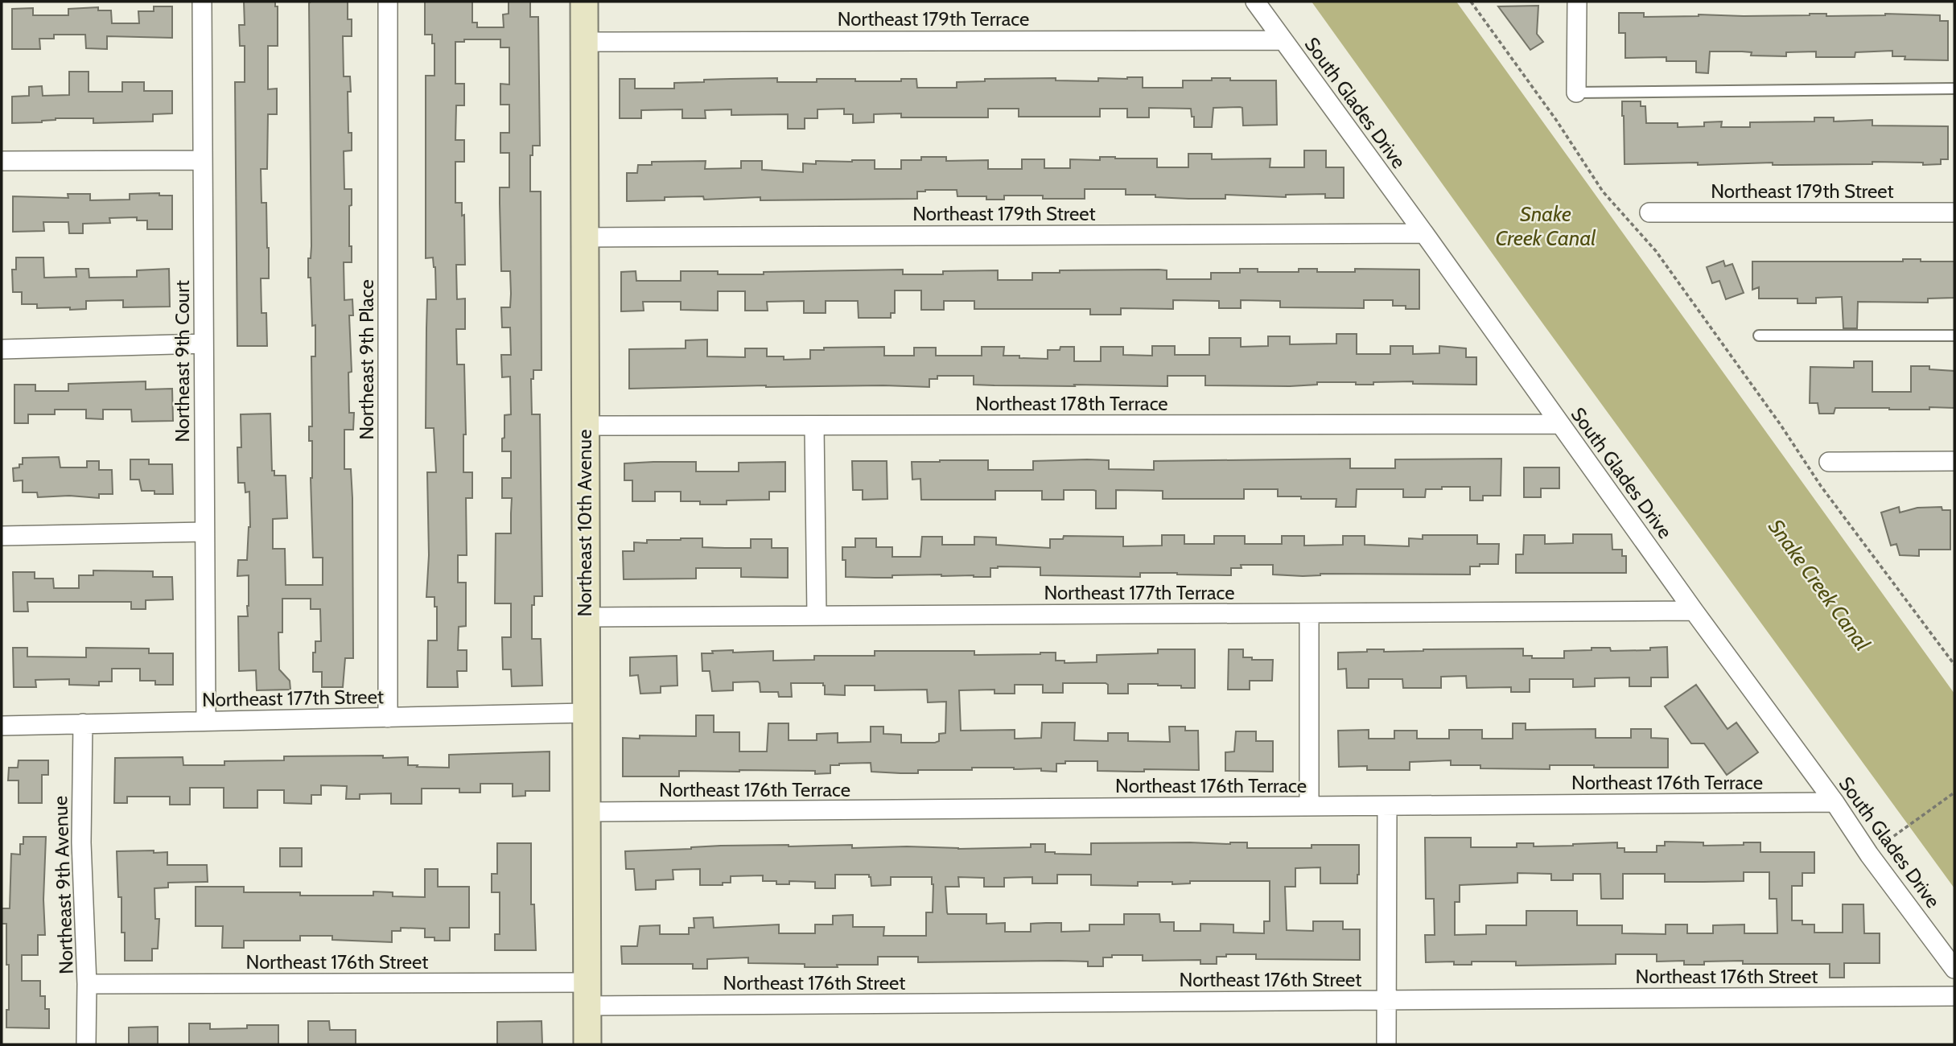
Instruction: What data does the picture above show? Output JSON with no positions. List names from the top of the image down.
{
  "streets": {
    "street": [
      "Northeast 179th Terrace",
      "South Glades Drive",
      "Northeast 179th Street",
      "Northeast 9th Place",
      "Northeast 9th Court",
      "Northeast 178th Terrace",
      "Northeast 10th Avenue",
      "Northeast 177th Terrace",
      "Northeast 177th Street",
      "Northeast 176th Terrace",
      "Northeast 9th Avenue",
      "Northeast 176th Street"
    ]
  },
  "crossings": [
    ["Northeast 179th Terrace", "South Glades Drive"],
    ["Northeast 179th Terrace", "Northeast 10th Avenue"],
    ["South Glades Drive", "Northeast 179th Street"],
    ["South Glades Drive", "Northeast 178th Terrace"],
    ["South Glades Drive", "Northeast 177th Terrace"],
    ["South Glades Drive", "Northeast 176th Terrace"],
    ["Northeast 179th Street", "Northeast 10th Avenue"],
    ["Northeast 9th Place", "Northeast 177th Street"],
    ["Northeast 9th Court", "Northeast 177th Street"],
    ["Northeast 178th Terrace", "Northeast 10th Avenue"],
    ["Northeast 10th Avenue", "Northeast 177th Terrace"],
    ["Northeast 10th Avenue", "Northeast 177th Street"],
    ["Northeast 10th Avenue", "Northeast 176th Terrace"],
    ["Northeast 10th Avenue", "Northeast 176th Street"],
    ["Northeast 177th Street", "Northeast 9th Avenue"],
    ["Northeast 9th Avenue", "Northeast 176th Street"]
  ],
  "water": ["Snake Creek Canal"]
}
